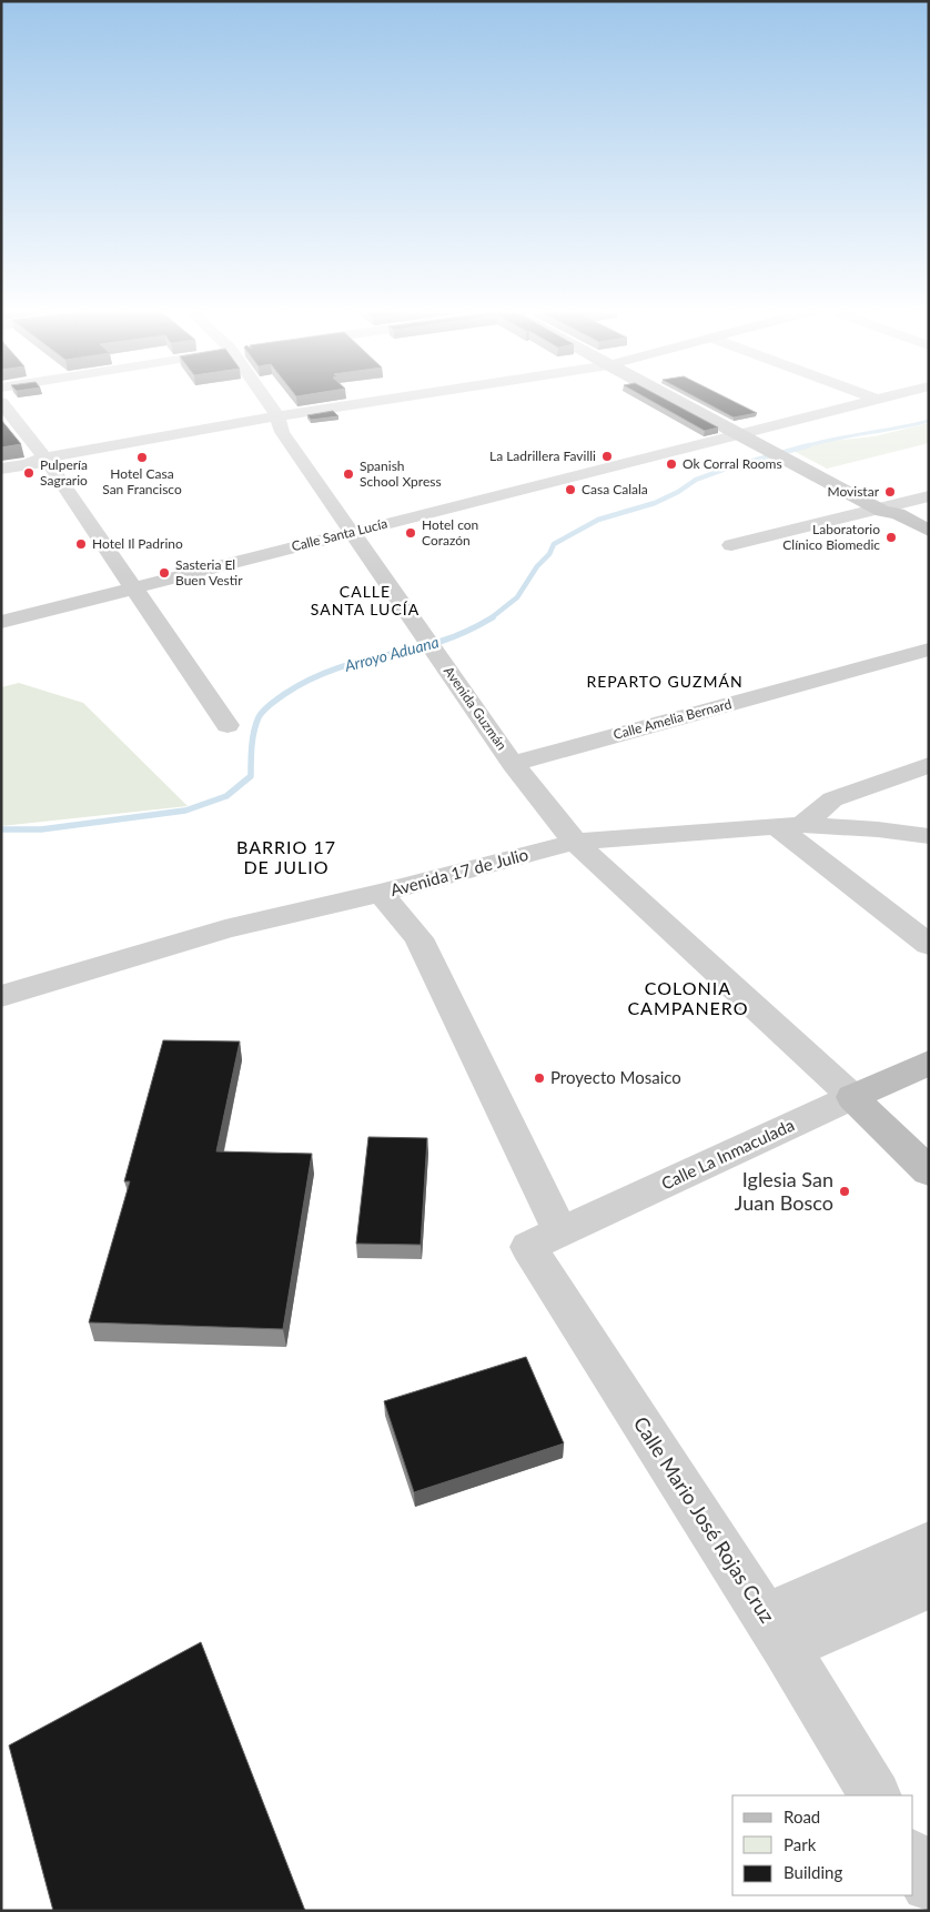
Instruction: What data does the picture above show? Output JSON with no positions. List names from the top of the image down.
{
  "streets": {
    "street": [
      "Calle Santa Lucía",
      "Avenida Guzmán",
      "Calle Amelia Bernard",
      "Avenida 17 de Julio",
      "Calle La Inmaculada",
      "Calle Mario José Rojas Cruz"
    ]
  },
  "crossings": [
    ["Calle Santa Lucía", "Avenida Guzmán"],
    ["Avenida Guzmán", "Calle Amelia Bernard"],
    ["Avenida Guzmán", "Avenida 17 de Julio"],
    ["Avenida Guzmán", "Calle La Inmaculada"],
    ["Avenida 17 de Julio", "Calle Mario José Rojas Cruz"],
    ["Calle La Inmaculada", "Calle Mario José Rojas Cruz"]
  ],
  "districts": [
    "CALLE SANTA LUCÍA",
    "REPARTO GUZMÁN",
    "BARRIO 17 DE JULIO",
    "COLONIA CAMPANERO"
  ],
  "water": ["Arroyo Aduana"],
  "places": [
    "La Ladrillera Favilli",
    "Hotel Casa San Francisco",
    "Ok Corral Rooms",
    "Pulpería Sagrario",
    "Spanish School Xpress",
    "Casa Calala",
    "Movistar",
    "Hotel con Corazón",
    "Laboratorio Clínico Biomedic",
    "Hotel Il Padrino",
    "Sasteria El Buen Vestir",
    "Proyecto Mosaico",
    "Iglesia San Juan Bosco"
  ],
  "legend": ["Road", "Park", "Building"]
}
